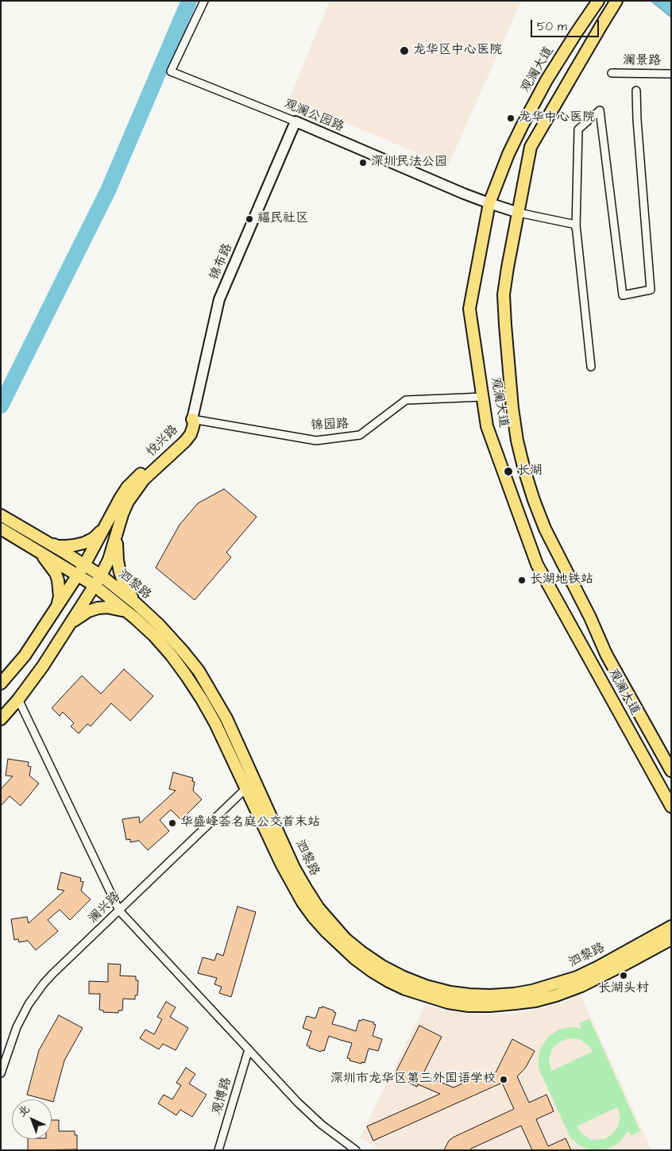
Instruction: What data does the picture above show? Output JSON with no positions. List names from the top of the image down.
{
  "streets": {
    "main road": [
      "观澜大道",
      "观澜公园路",
      "锦布路",
      "悦兴路",
      "泗黎路"
    ],
    "street": [
      "澜景路",
      "锦园路",
      "澜兴路",
      "观博路"
    ]
  },
  "crossings": [
    ["观澜大道", "观澜公园路"],
    ["观澜大道", "锦园路"],
    ["观澜公园路", "锦布路"],
    ["锦布路", "锦园路"],
    ["锦布路", "悦兴路"],
    ["锦园路", "悦兴路"],
    ["悦兴路", "泗黎路"],
    ["泗黎路", "澜兴路"]
  ],
  "places": [
    "龙华区中心医院",
    "龙华中心医院",
    "深圳民法公园",
    "福民社区",
    "长湖",
    "长湖地铁站",
    "华盛峰荟名庭公交首末站",
    "长湖头村",
    "深圳市龙华区第三外国语学校"
  ],
  "scale_bar": "50 m",
  "north": "top left"
}
